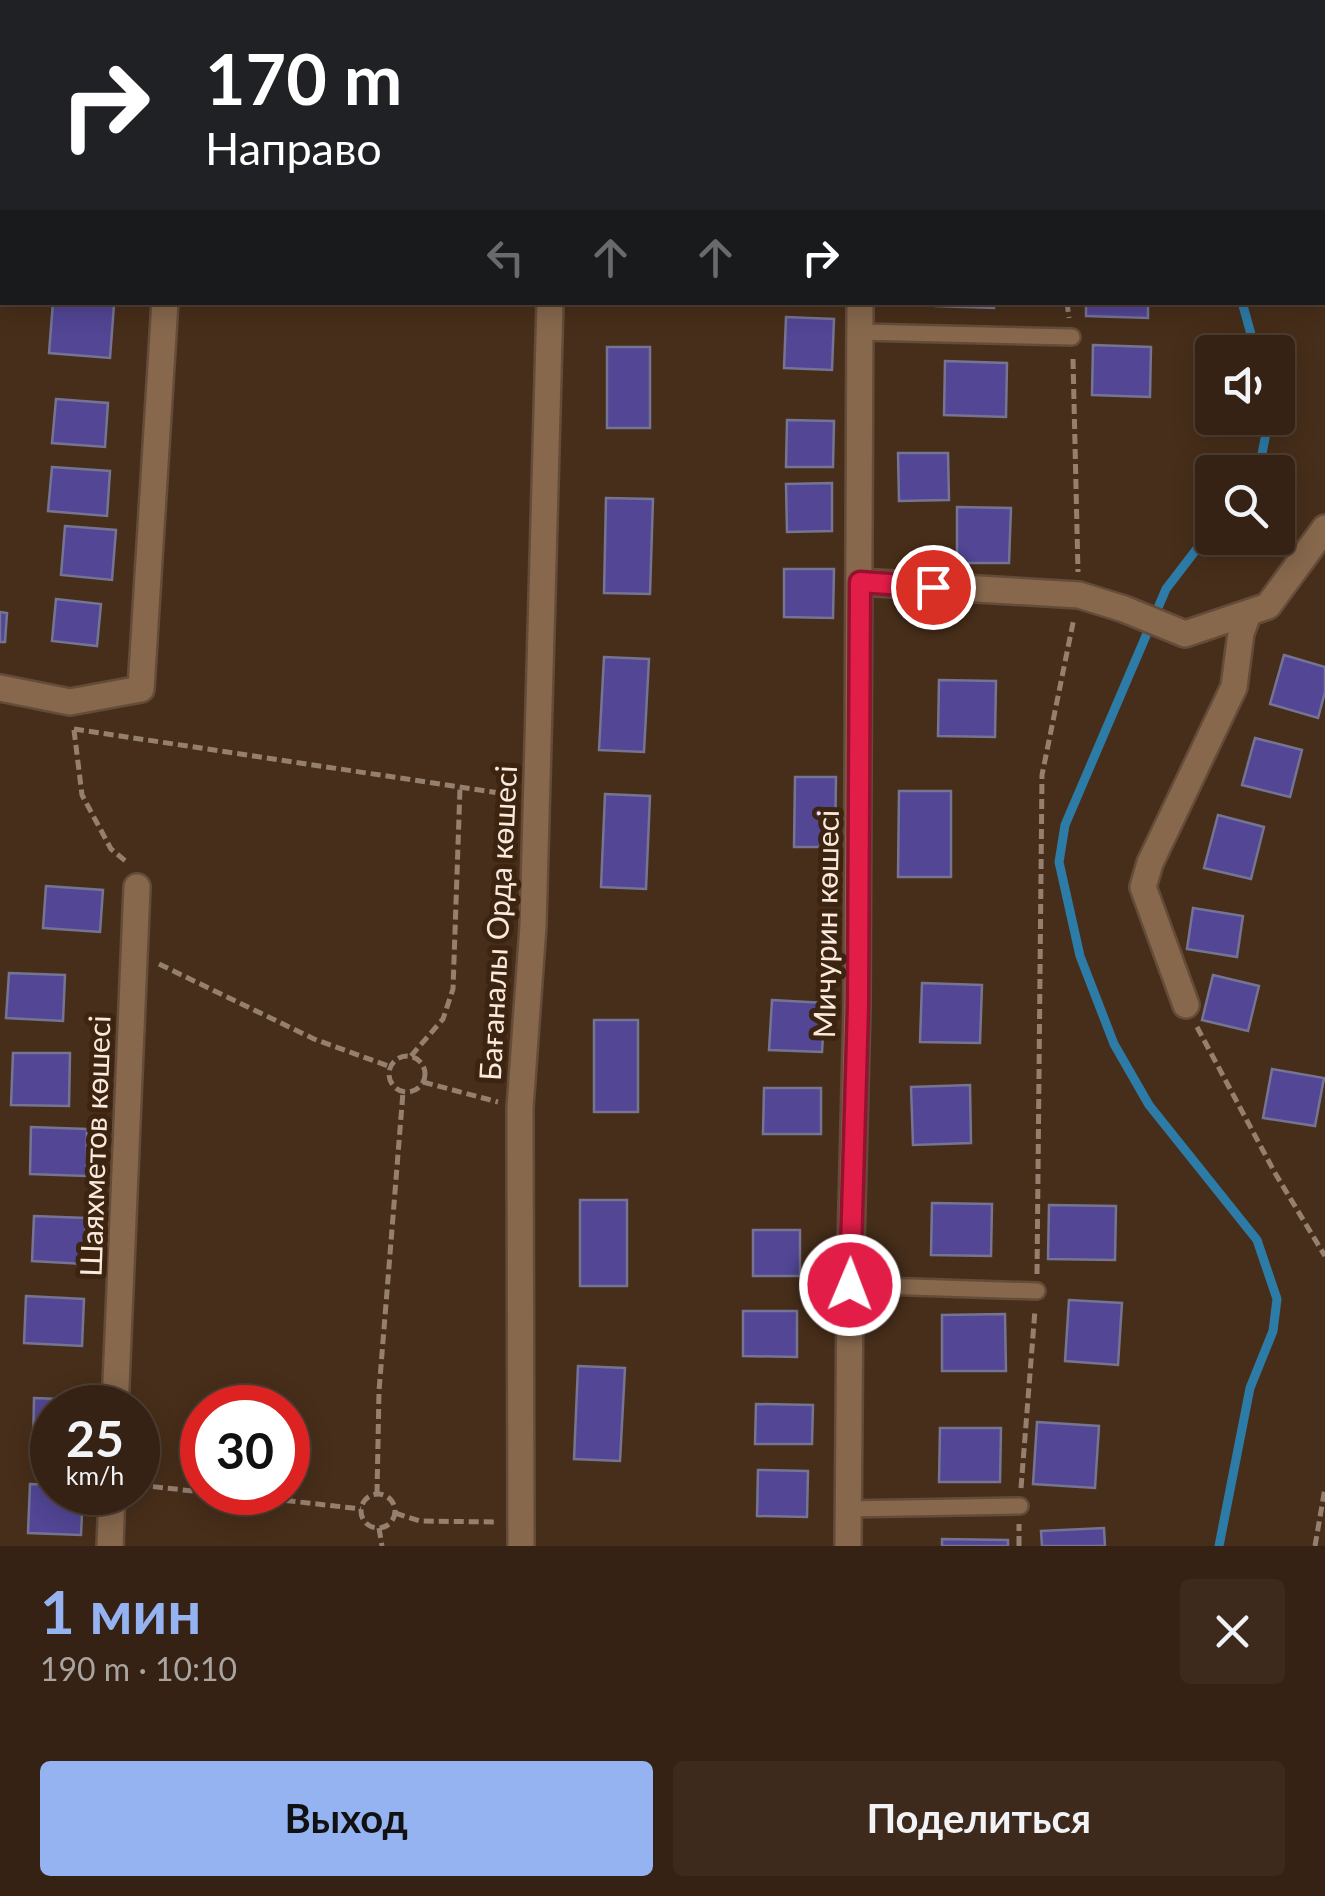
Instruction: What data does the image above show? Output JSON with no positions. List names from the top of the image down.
{
  "streets": {
    "street": ["Бағаналы Орда көшесі", "Мичурин көшесі", "Шаяхметов көшесі"]
  },
  "page": {
    "turn": ["170 m", "Направо"],
    "speed": "25 km/h",
    "limit": "30",
    "heading": ["1 мин", "190 m · 10:10"],
    "buttons": ["Выход", "Поделиться"]
  }
}
